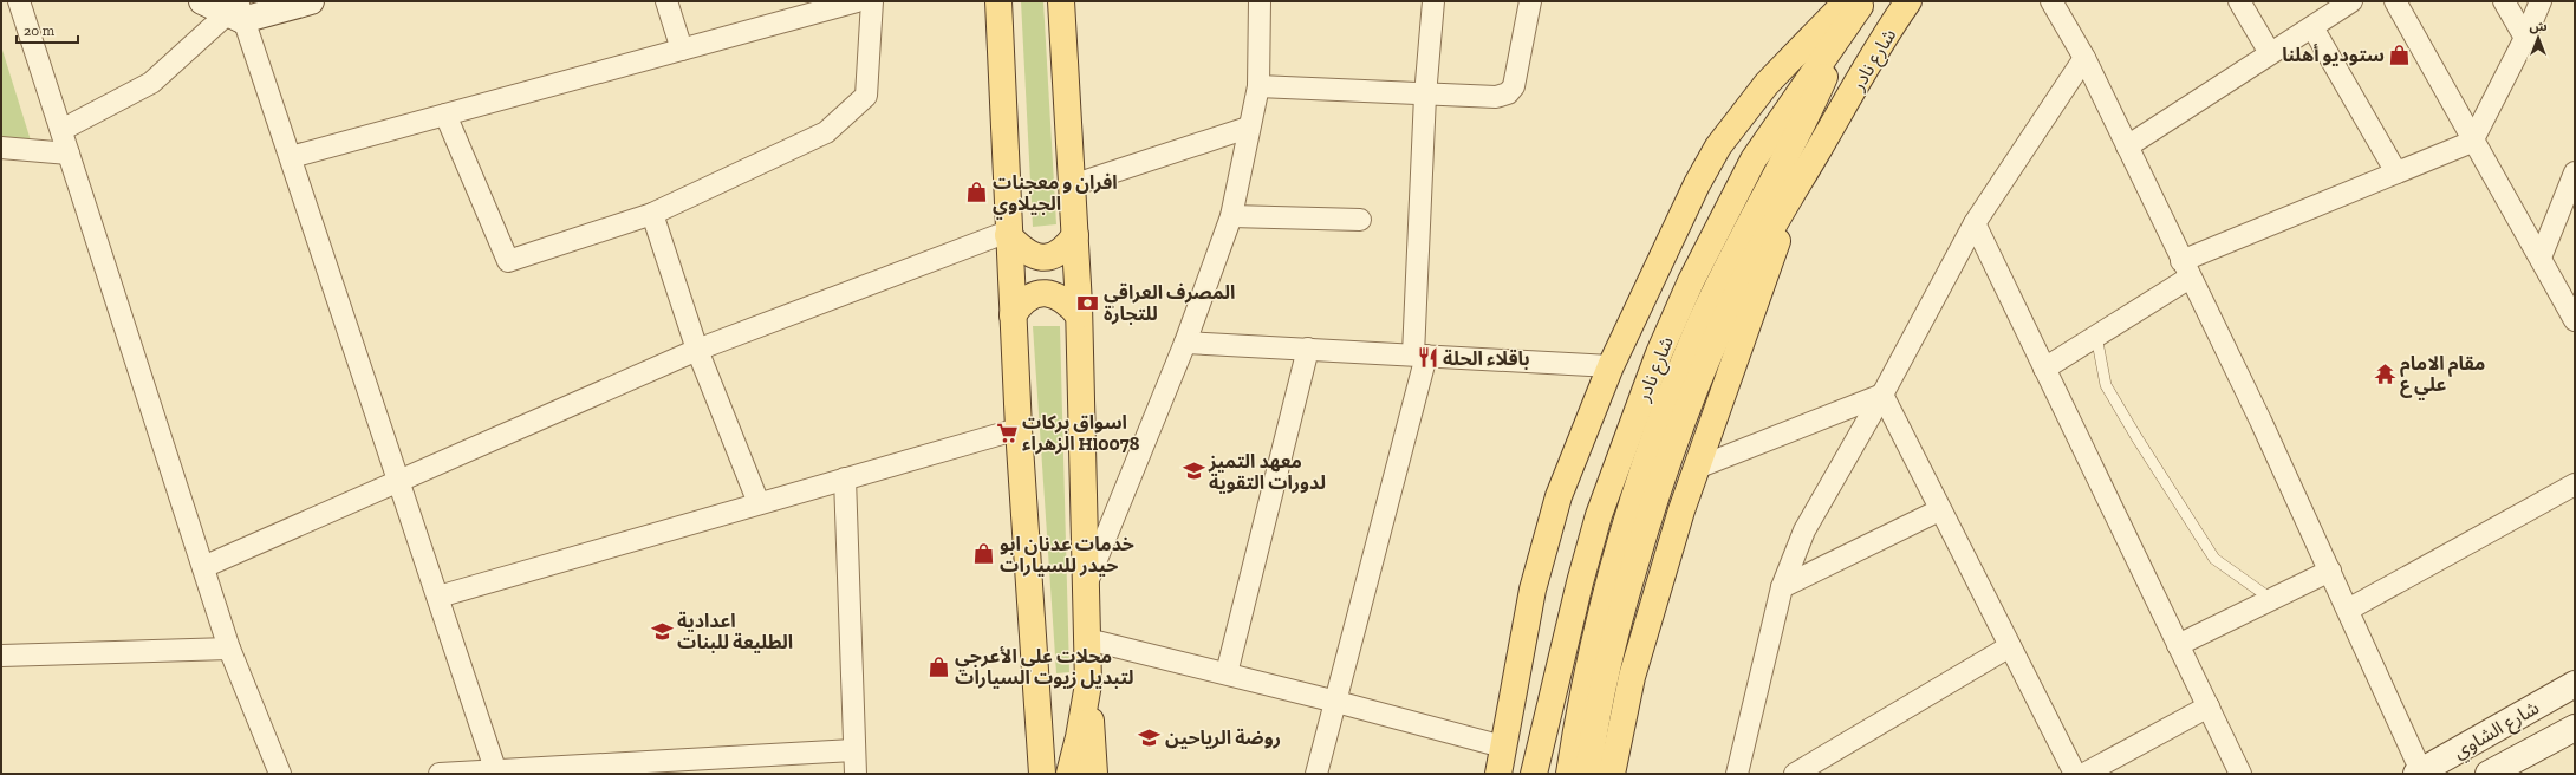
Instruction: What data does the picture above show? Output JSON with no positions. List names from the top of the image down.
{
  "streets": {
    "main road": ["شارع نادر"],
    "street": ["شارع الشاوي"]
  },
  "places": {
    "shop": [
      "ستوديو أهلنا",
      "افران و معجنات الجيلاوي",
      "خدمات عدنان ابو حيدر للسيارات",
      "محلات علي الأعرجي لتبديل زيوت السيارات"
    ],
    "bank": ["المصرف العراقي للتجارة"],
    "restaurant": ["باقلاء الحلة"],
    "temple": ["مقام الامام علي ع"],
    "supermarket": ["اسواق بركات الزهراء Hl0078"],
    "school or university": ["معهد التميز لدورات التقوية", "اعدادية الطليعة للبنات", "روضة الرياحين"]
  },
  "scale_bar": "20 m",
  "north": "top"
}
